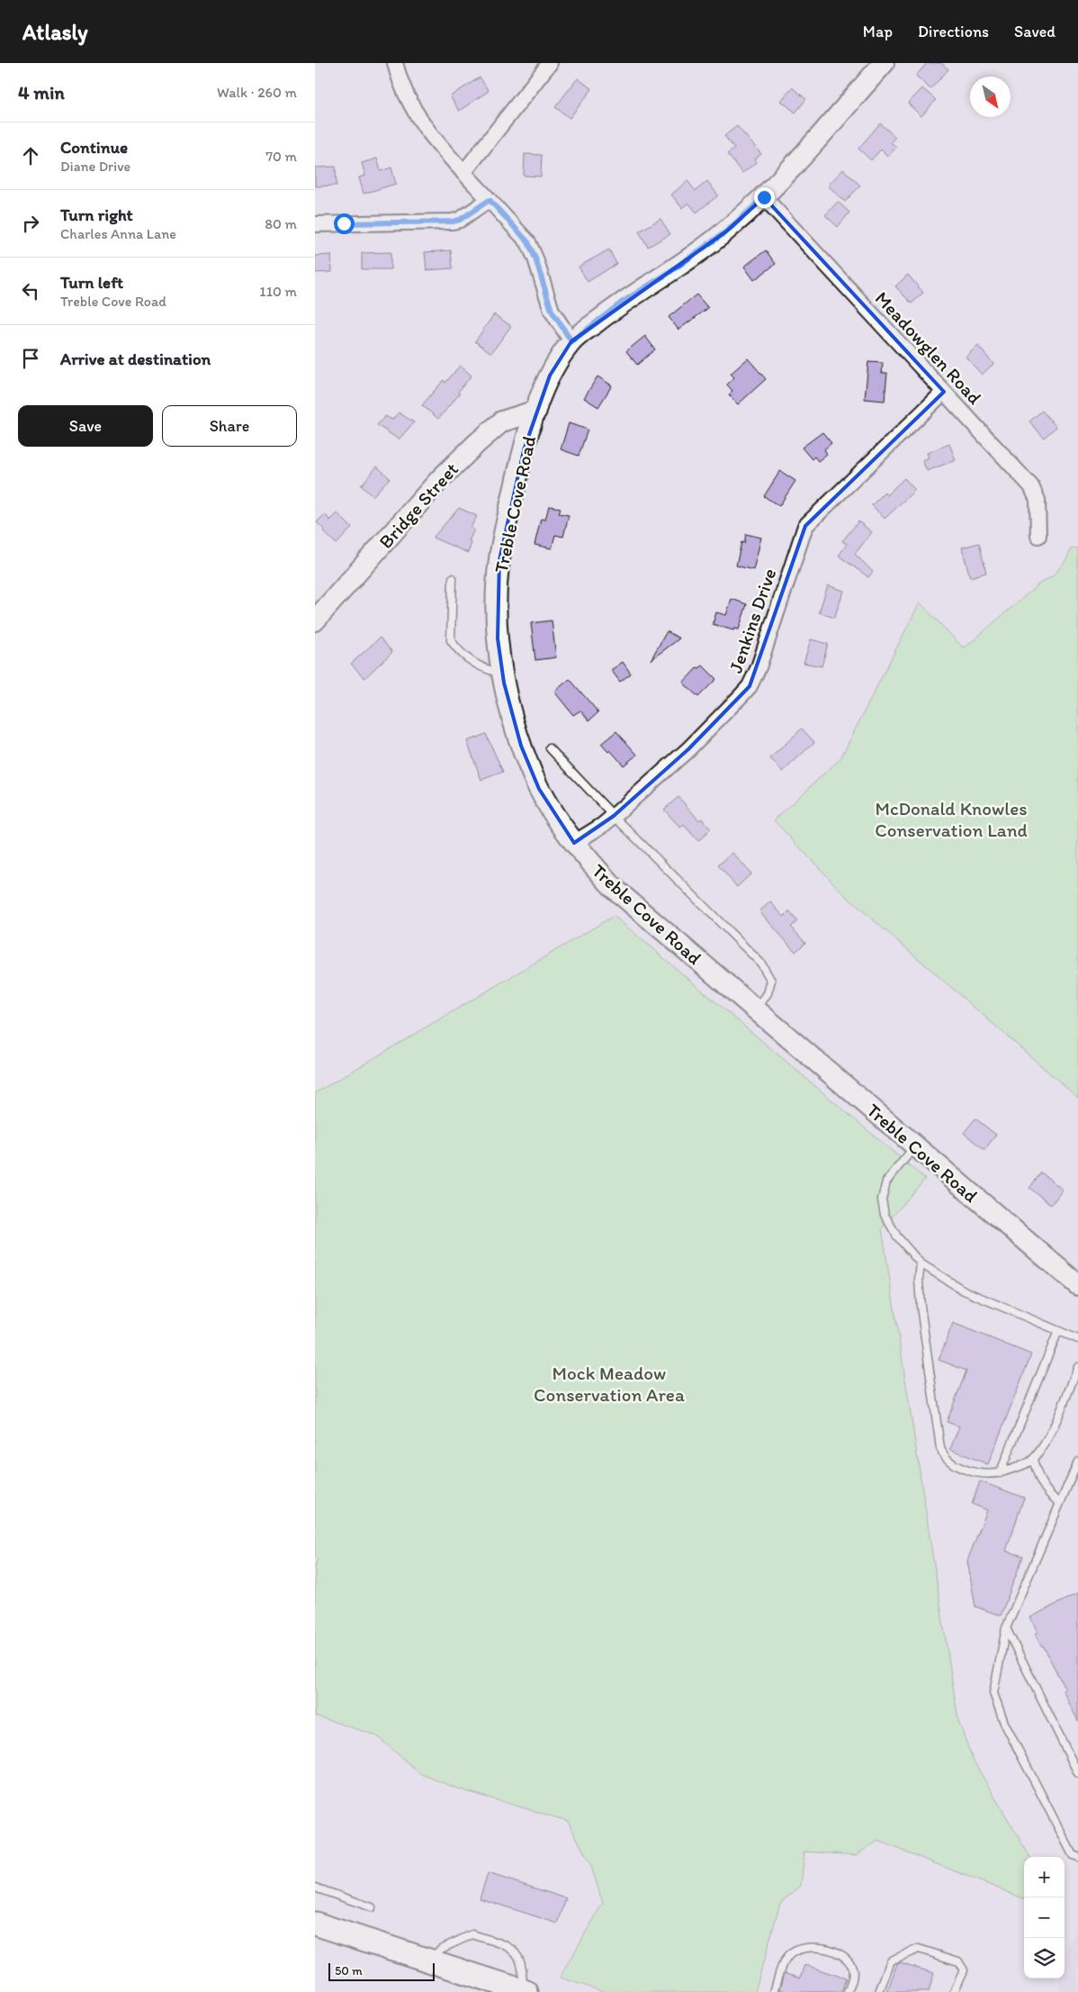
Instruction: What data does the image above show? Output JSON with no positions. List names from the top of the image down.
{
  "streets": {
    "main road": ["Treble Cove Road", "Bridge Street"],
    "street": ["Meadowglen Road", "Jenkins Drive"]
  },
  "crossings": [
    ["Meadowglen Road", "Treble Cove Road"],
    ["Meadowglen Road", "Jenkins Drive"],
    ["Treble Cove Road", "Bridge Street"],
    ["Treble Cove Road", "Jenkins Drive"]
  ],
  "parks": ["McDonald Knowles Conservation Land", "Mock Meadow Conservation Area"],
  "scale_bar": "50 m",
  "north": "bottom right",
  "page": {
    "header": "Atlasly",
    "nav": ["Map", "Directions", "Saved"],
    "heading": ["4 min", "Walk · 260 m"],
    "list": [
      ["Continue", "Diane Drive", "70 m"],
      ["Turn right", "Charles Anna Lane", "80 m"],
      ["Turn left", "Treble Cove Road", "110 m"],
      "Arrive at destination"
    ],
    "buttons": ["Save", "Share"],
    "map_buttons": ["+", "−"],
    "scale": "50 m"
  }
}
